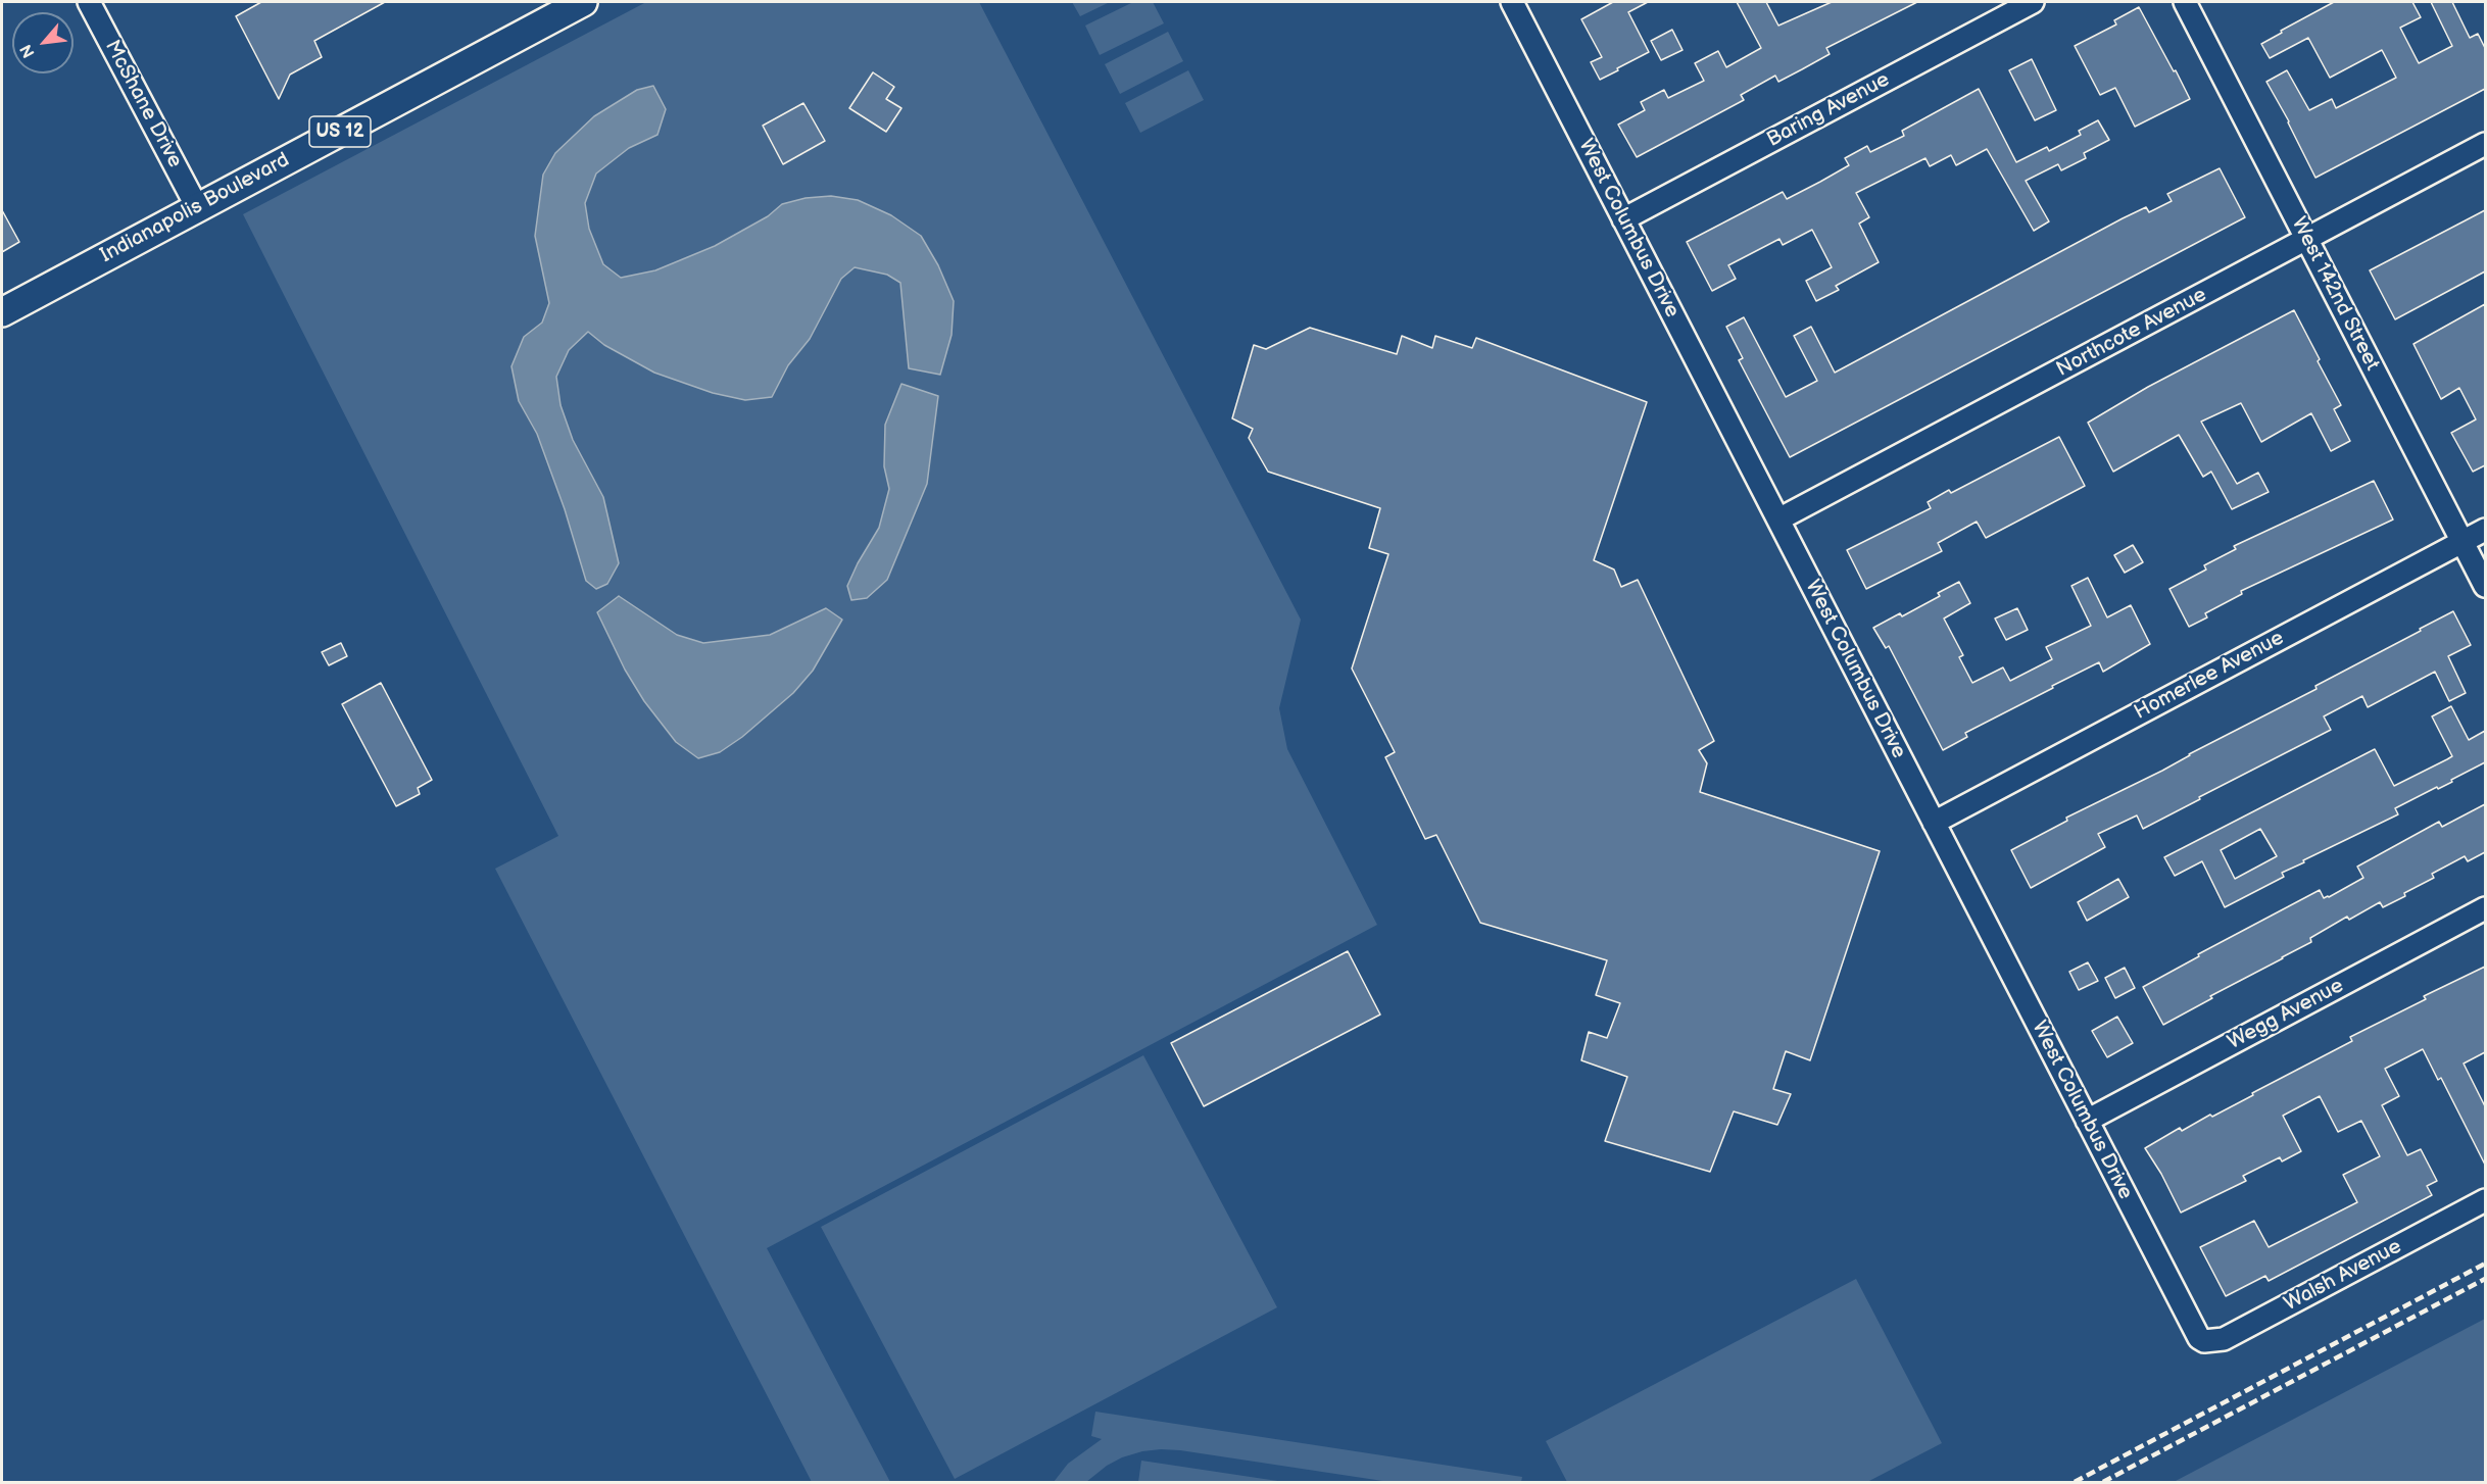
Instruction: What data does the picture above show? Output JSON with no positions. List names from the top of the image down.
{
  "streets": {
    "main road": ["US 12", "Indianapolis Boulevard"],
    "street": [
      "McShane Drive",
      "Baring Avenue",
      "West Columbus Drive",
      "West 142nd Street",
      "Northcote Avenue",
      "Homerlee Avenue",
      "Wegg Avenue",
      "Walsh Avenue"
    ]
  },
  "crossings": [
    ["McShane Drive", "Indianapolis Boulevard"],
    ["Baring Avenue", "West Columbus Drive"],
    ["West Columbus Drive", "Northcote Avenue"],
    ["West Columbus Drive", "Homerlee Avenue"],
    ["West Columbus Drive", "Wegg Avenue"],
    ["West Columbus Drive", "Walsh Avenue"],
    ["West 142nd Street", "Northcote Avenue"],
    ["West 142nd Street", "Homerlee Avenue"]
  ],
  "north": "bottom left"
}
